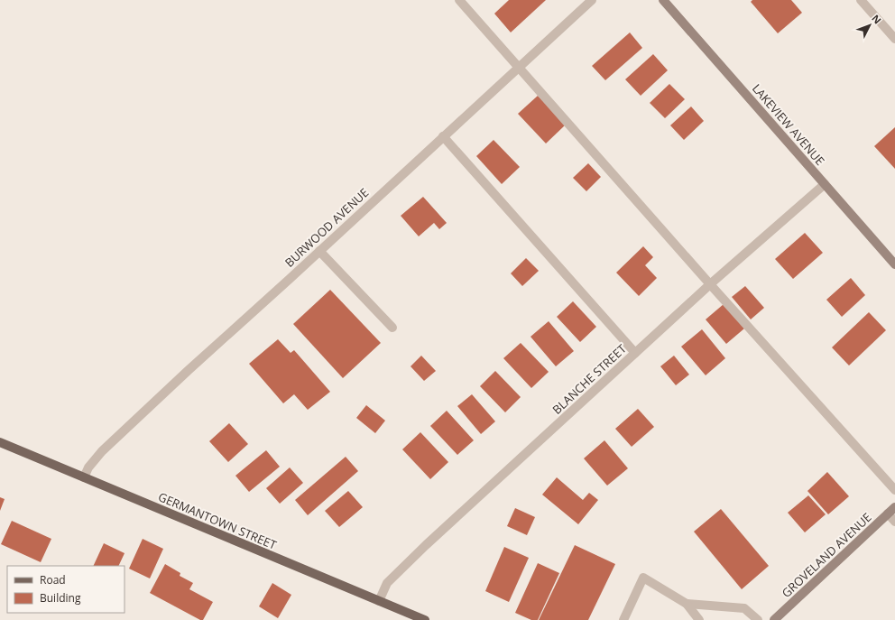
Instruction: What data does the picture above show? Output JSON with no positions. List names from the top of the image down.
{
  "streets": {
    "main road": ["GERMANTOWN STREET"],
    "street": [
      "LAKEVIEW AVENUE",
      "BURWOOD AVENUE",
      "BLANCHE STREET",
      "GROVELAND AVENUE"
    ]
  },
  "crossings": [
    ["LAKEVIEW AVENUE", "BLANCHE STREET"],
    ["BURWOOD AVENUE", "GERMANTOWN STREET"],
    ["BLANCHE STREET", "GERMANTOWN STREET"]
  ],
  "legend": ["Road", "Building"],
  "north": "top right"
}
